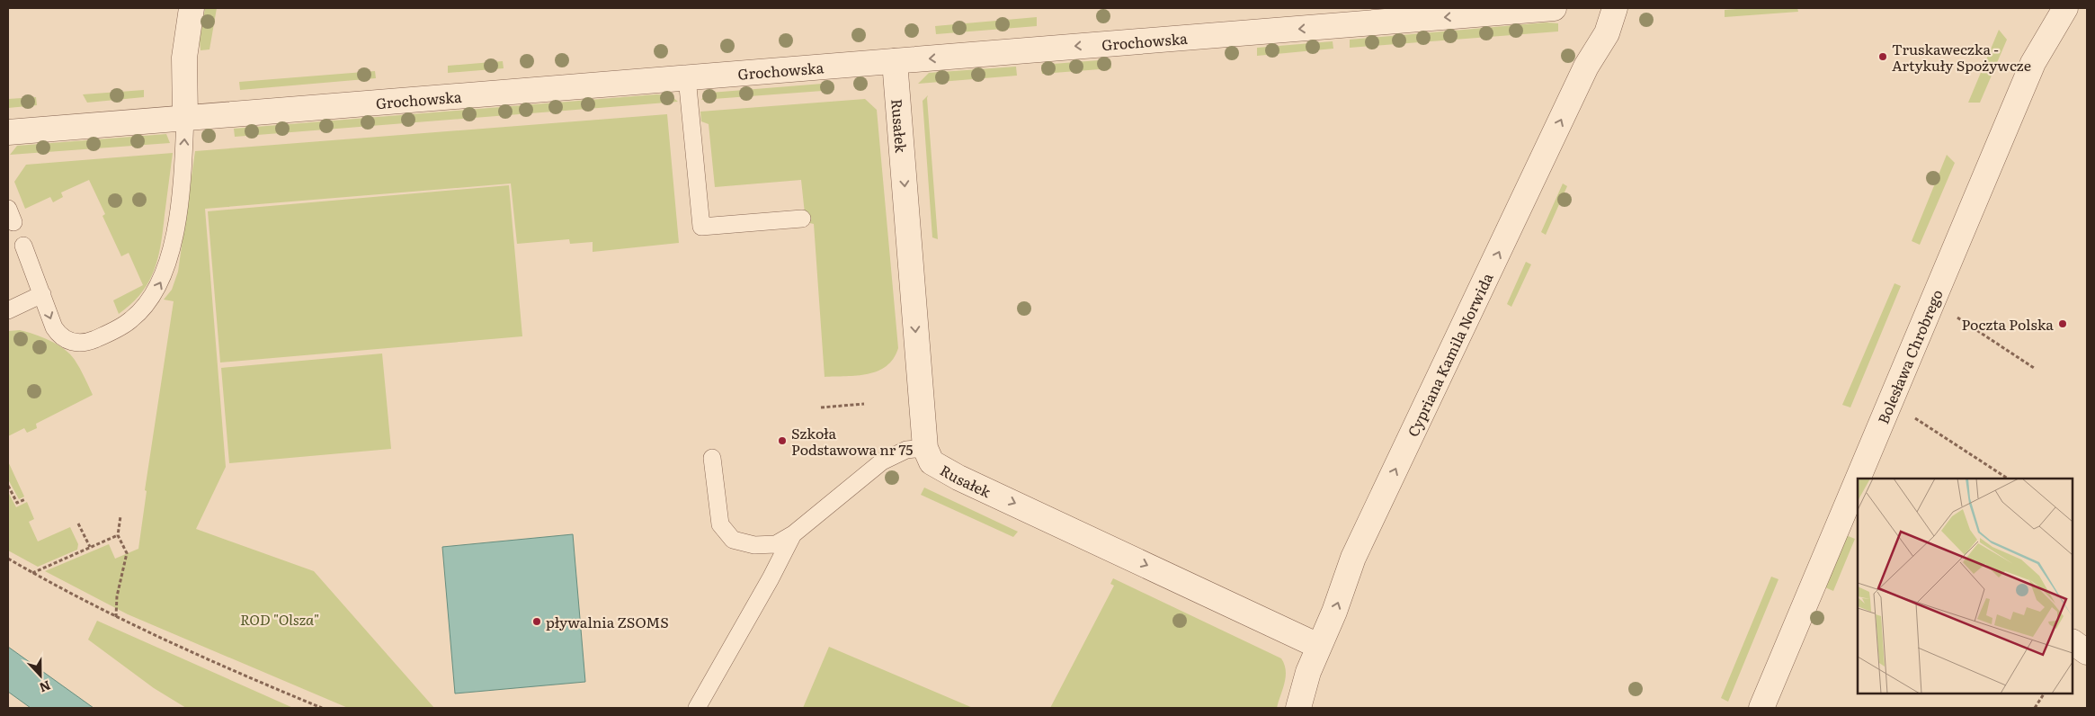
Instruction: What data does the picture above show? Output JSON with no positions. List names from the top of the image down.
{
  "streets": {
    "street": [
      "Grochowska",
      "Rusałek",
      "Cypriana Kamila Norwida",
      "Bolesława Chrobrego"
    ]
  },
  "crossings": [
    ["Grochowska", "Rusałek"],
    ["Rusałek", "Cypriana Kamila Norwida"]
  ],
  "one_way": ["Grochowska", "Rusałek", "Cypriana Kamila Norwida"],
  "parks": ["ROD \"Olsza\""],
  "places": [
    "Truskaweczka - Artykuły Spożywcze",
    "Poczta Polska",
    "Szkoła Podstawowa nr 75",
    "pływalnia ZSOMS"
  ],
  "north": "bottom"
}
